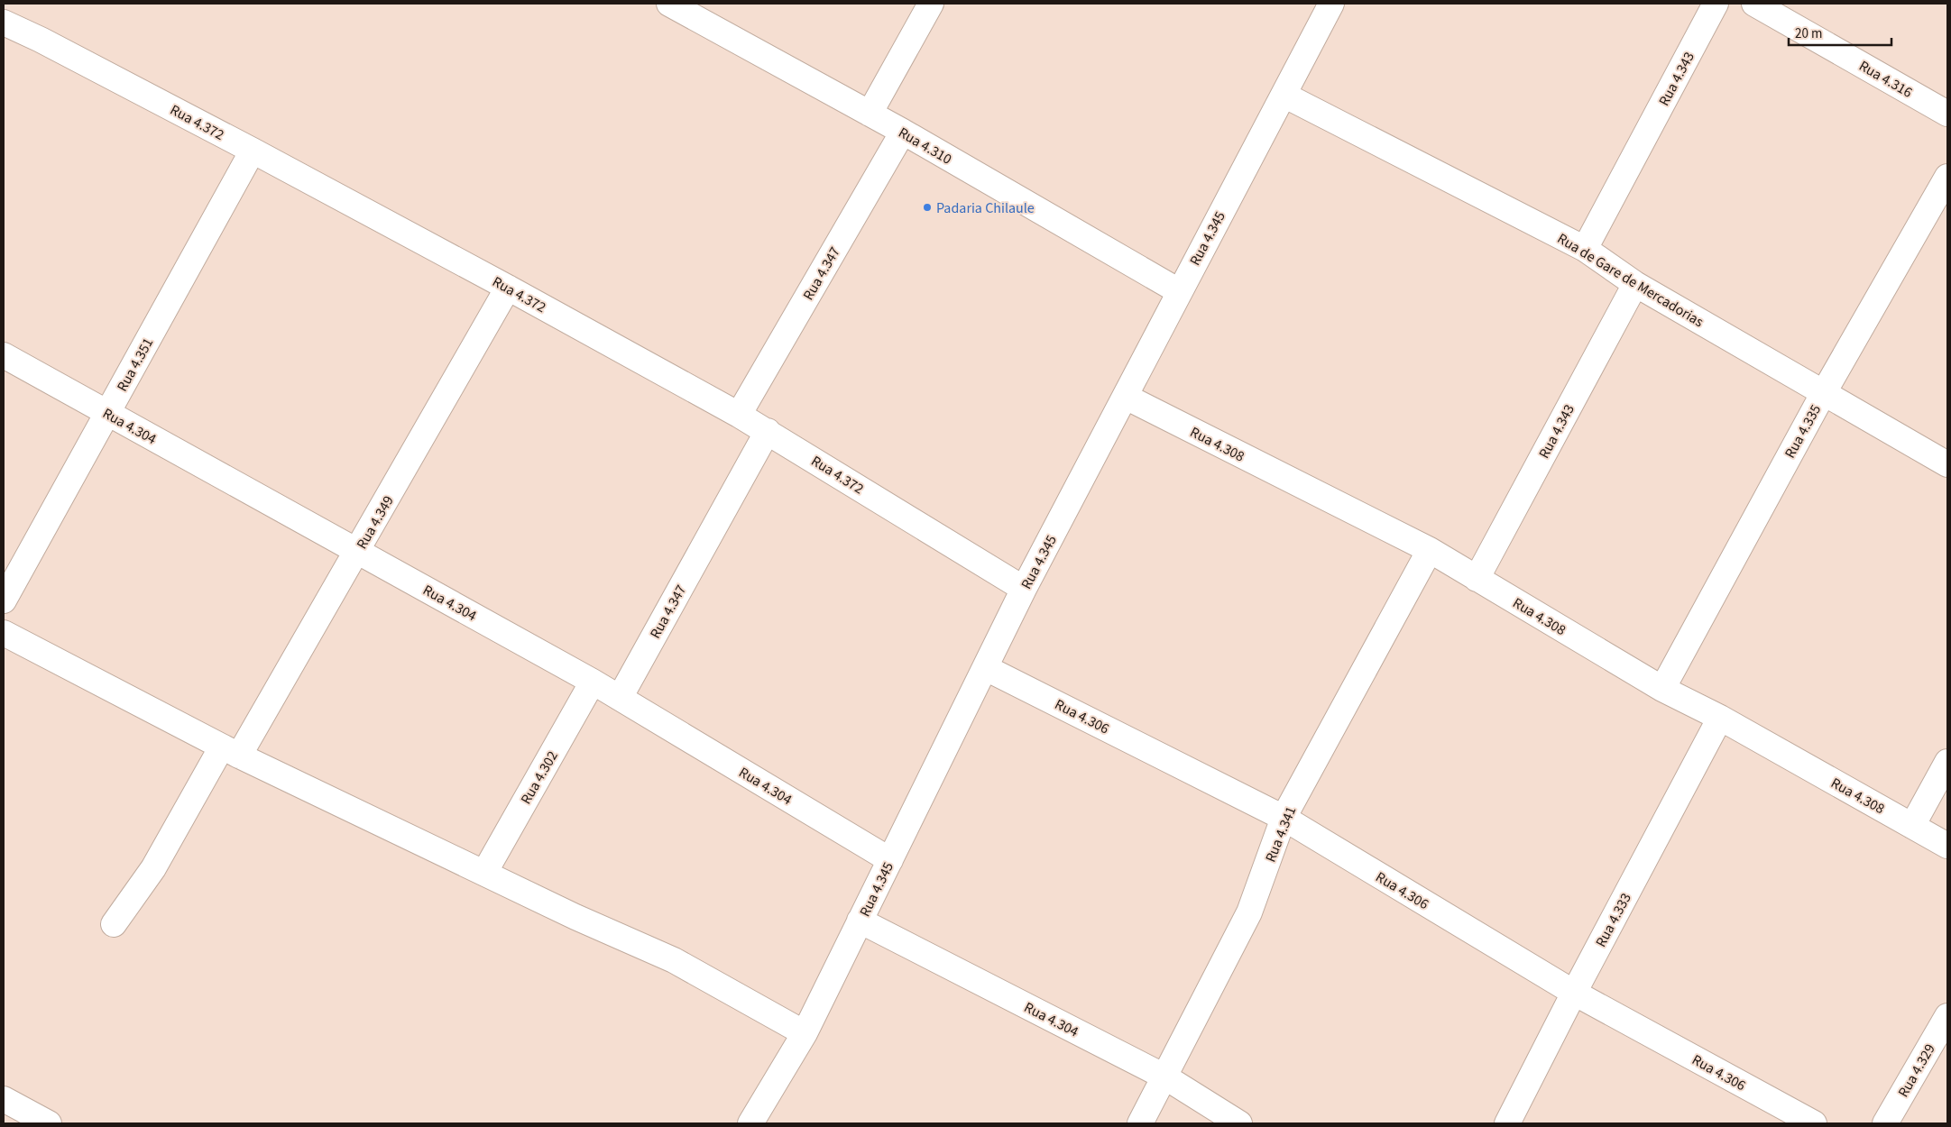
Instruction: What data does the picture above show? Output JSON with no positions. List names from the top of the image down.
{
  "streets": {
    "street": [
      "Rua 4.343",
      "Rua 4.316",
      "Rua 4.372",
      "Rua 4.310",
      "Rua 4.345",
      "Rua 4.347",
      "Rua de Gare de Mercadorias",
      "Rua 4.351",
      "Rua 4.304",
      "Rua 4.335",
      "Rua 4.308",
      "Rua 4.349",
      "Rua 4.306",
      "Rua 4.302",
      "Rua 4.341",
      "Rua 4.333",
      "Rua 4.329"
    ]
  },
  "crossings": [
    ["Rua 4.343", "Rua de Gare de Mercadorias"],
    ["Rua 4.343", "Rua 4.308"],
    ["Rua 4.372", "Rua 4.345"],
    ["Rua 4.372", "Rua 4.347"],
    ["Rua 4.372", "Rua 4.351"],
    ["Rua 4.372", "Rua 4.349"],
    ["Rua 4.310", "Rua 4.345"],
    ["Rua 4.310", "Rua 4.347"],
    ["Rua 4.345", "Rua de Gare de Mercadorias"],
    ["Rua 4.345", "Rua 4.304"],
    ["Rua 4.345", "Rua 4.308"],
    ["Rua 4.345", "Rua 4.306"],
    ["Rua 4.347", "Rua 4.304"],
    ["Rua de Gare de Mercadorias", "Rua 4.335"],
    ["Rua 4.351", "Rua 4.304"],
    ["Rua 4.304", "Rua 4.349"],
    ["Rua 4.304", "Rua 4.302"],
    ["Rua 4.304", "Rua 4.341"],
    ["Rua 4.335", "Rua 4.308"],
    ["Rua 4.308", "Rua 4.341"],
    ["Rua 4.308", "Rua 4.333"],
    ["Rua 4.306", "Rua 4.341"],
    ["Rua 4.306", "Rua 4.333"]
  ],
  "places": ["Padaria Chilaule"],
  "scale_bar": "20 m"
}
